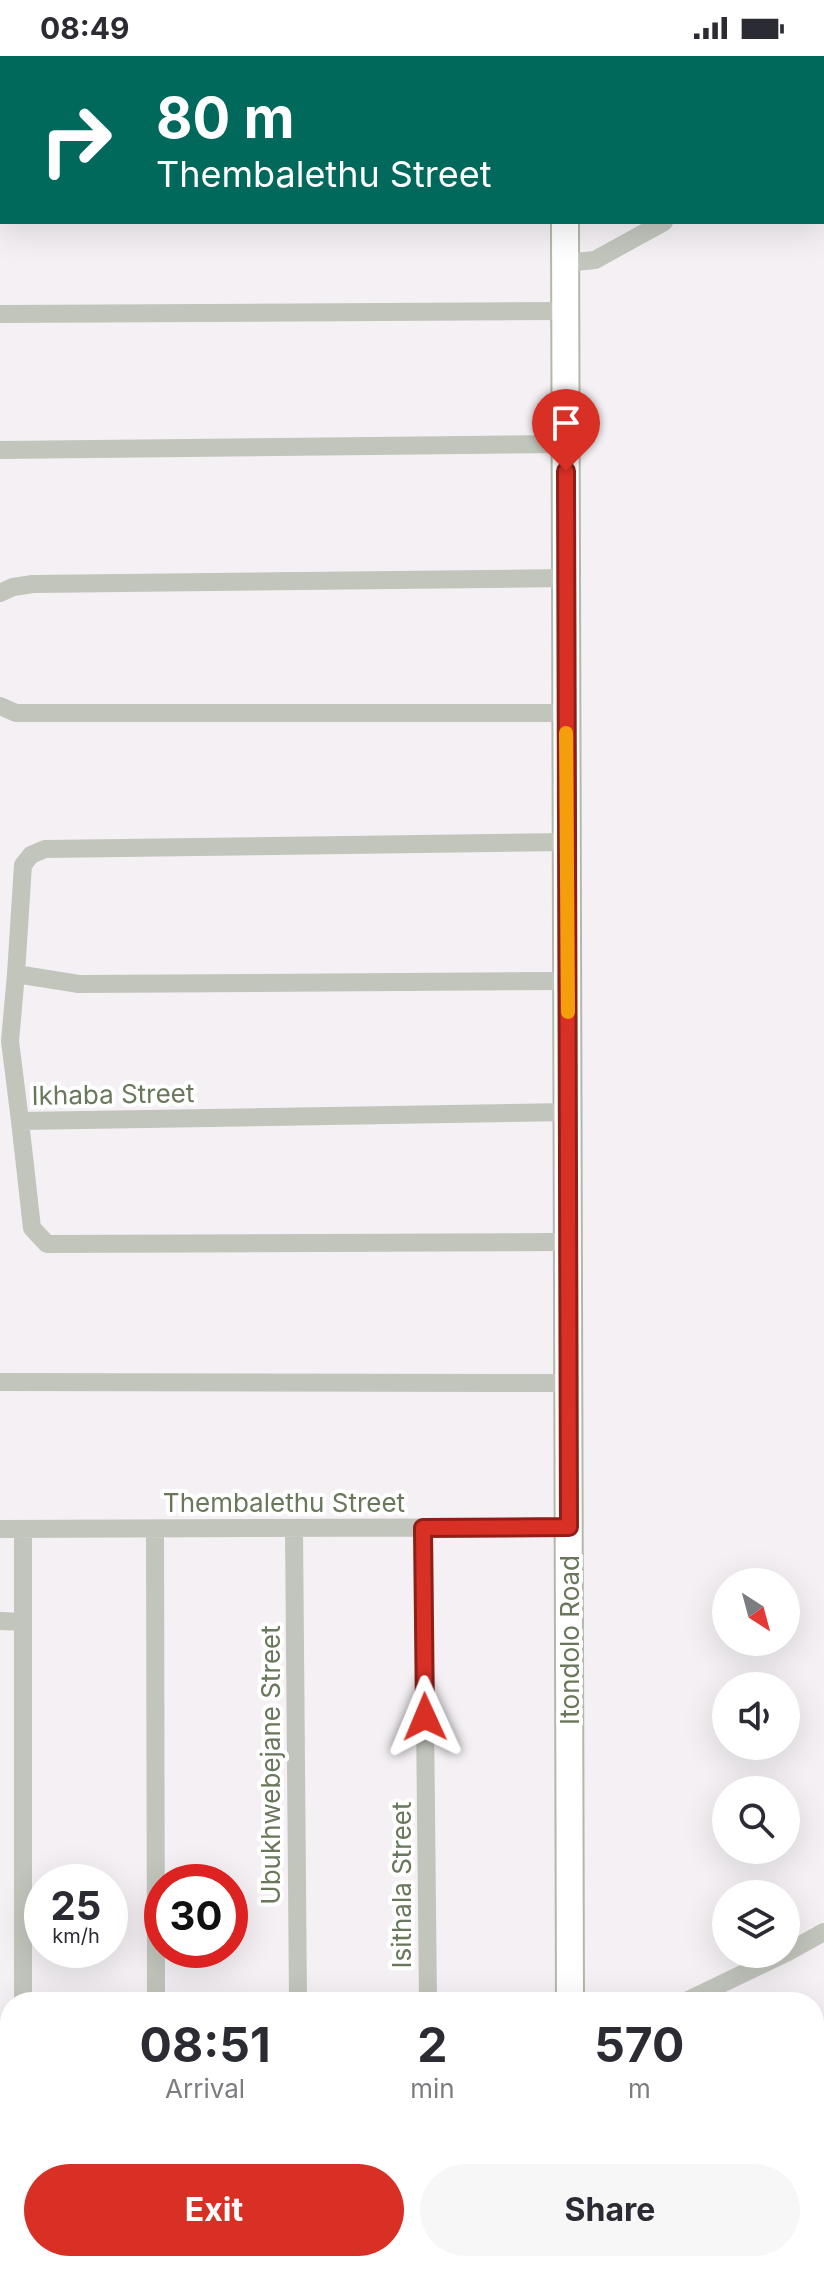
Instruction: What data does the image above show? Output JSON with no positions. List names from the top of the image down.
{
  "streets": {
    "street": [
      "Ikhaba Street",
      "Thembalethu Street",
      "Itondolo Road",
      "Ubukhwebejane Street",
      "Isithala Street"
    ]
  },
  "crossings": [
    ["Ikhaba Street", "Itondolo Road"],
    ["Thembalethu Street", "Itondolo Road"],
    ["Thembalethu Street", "Ubukhwebejane Street"],
    ["Thembalethu Street", "Isithala Street"]
  ],
  "north": "bottom right",
  "page": {
    "status": "08:49",
    "turn": ["80 m", "Thembalethu Street"],
    "speed": "25 km/h",
    "limit": "30",
    "eta": [
      "08:51",
      "Arrival",
      "2",
      "min",
      "570",
      "m"
    ],
    "buttons": ["Exit", "Share"]
  }
}
